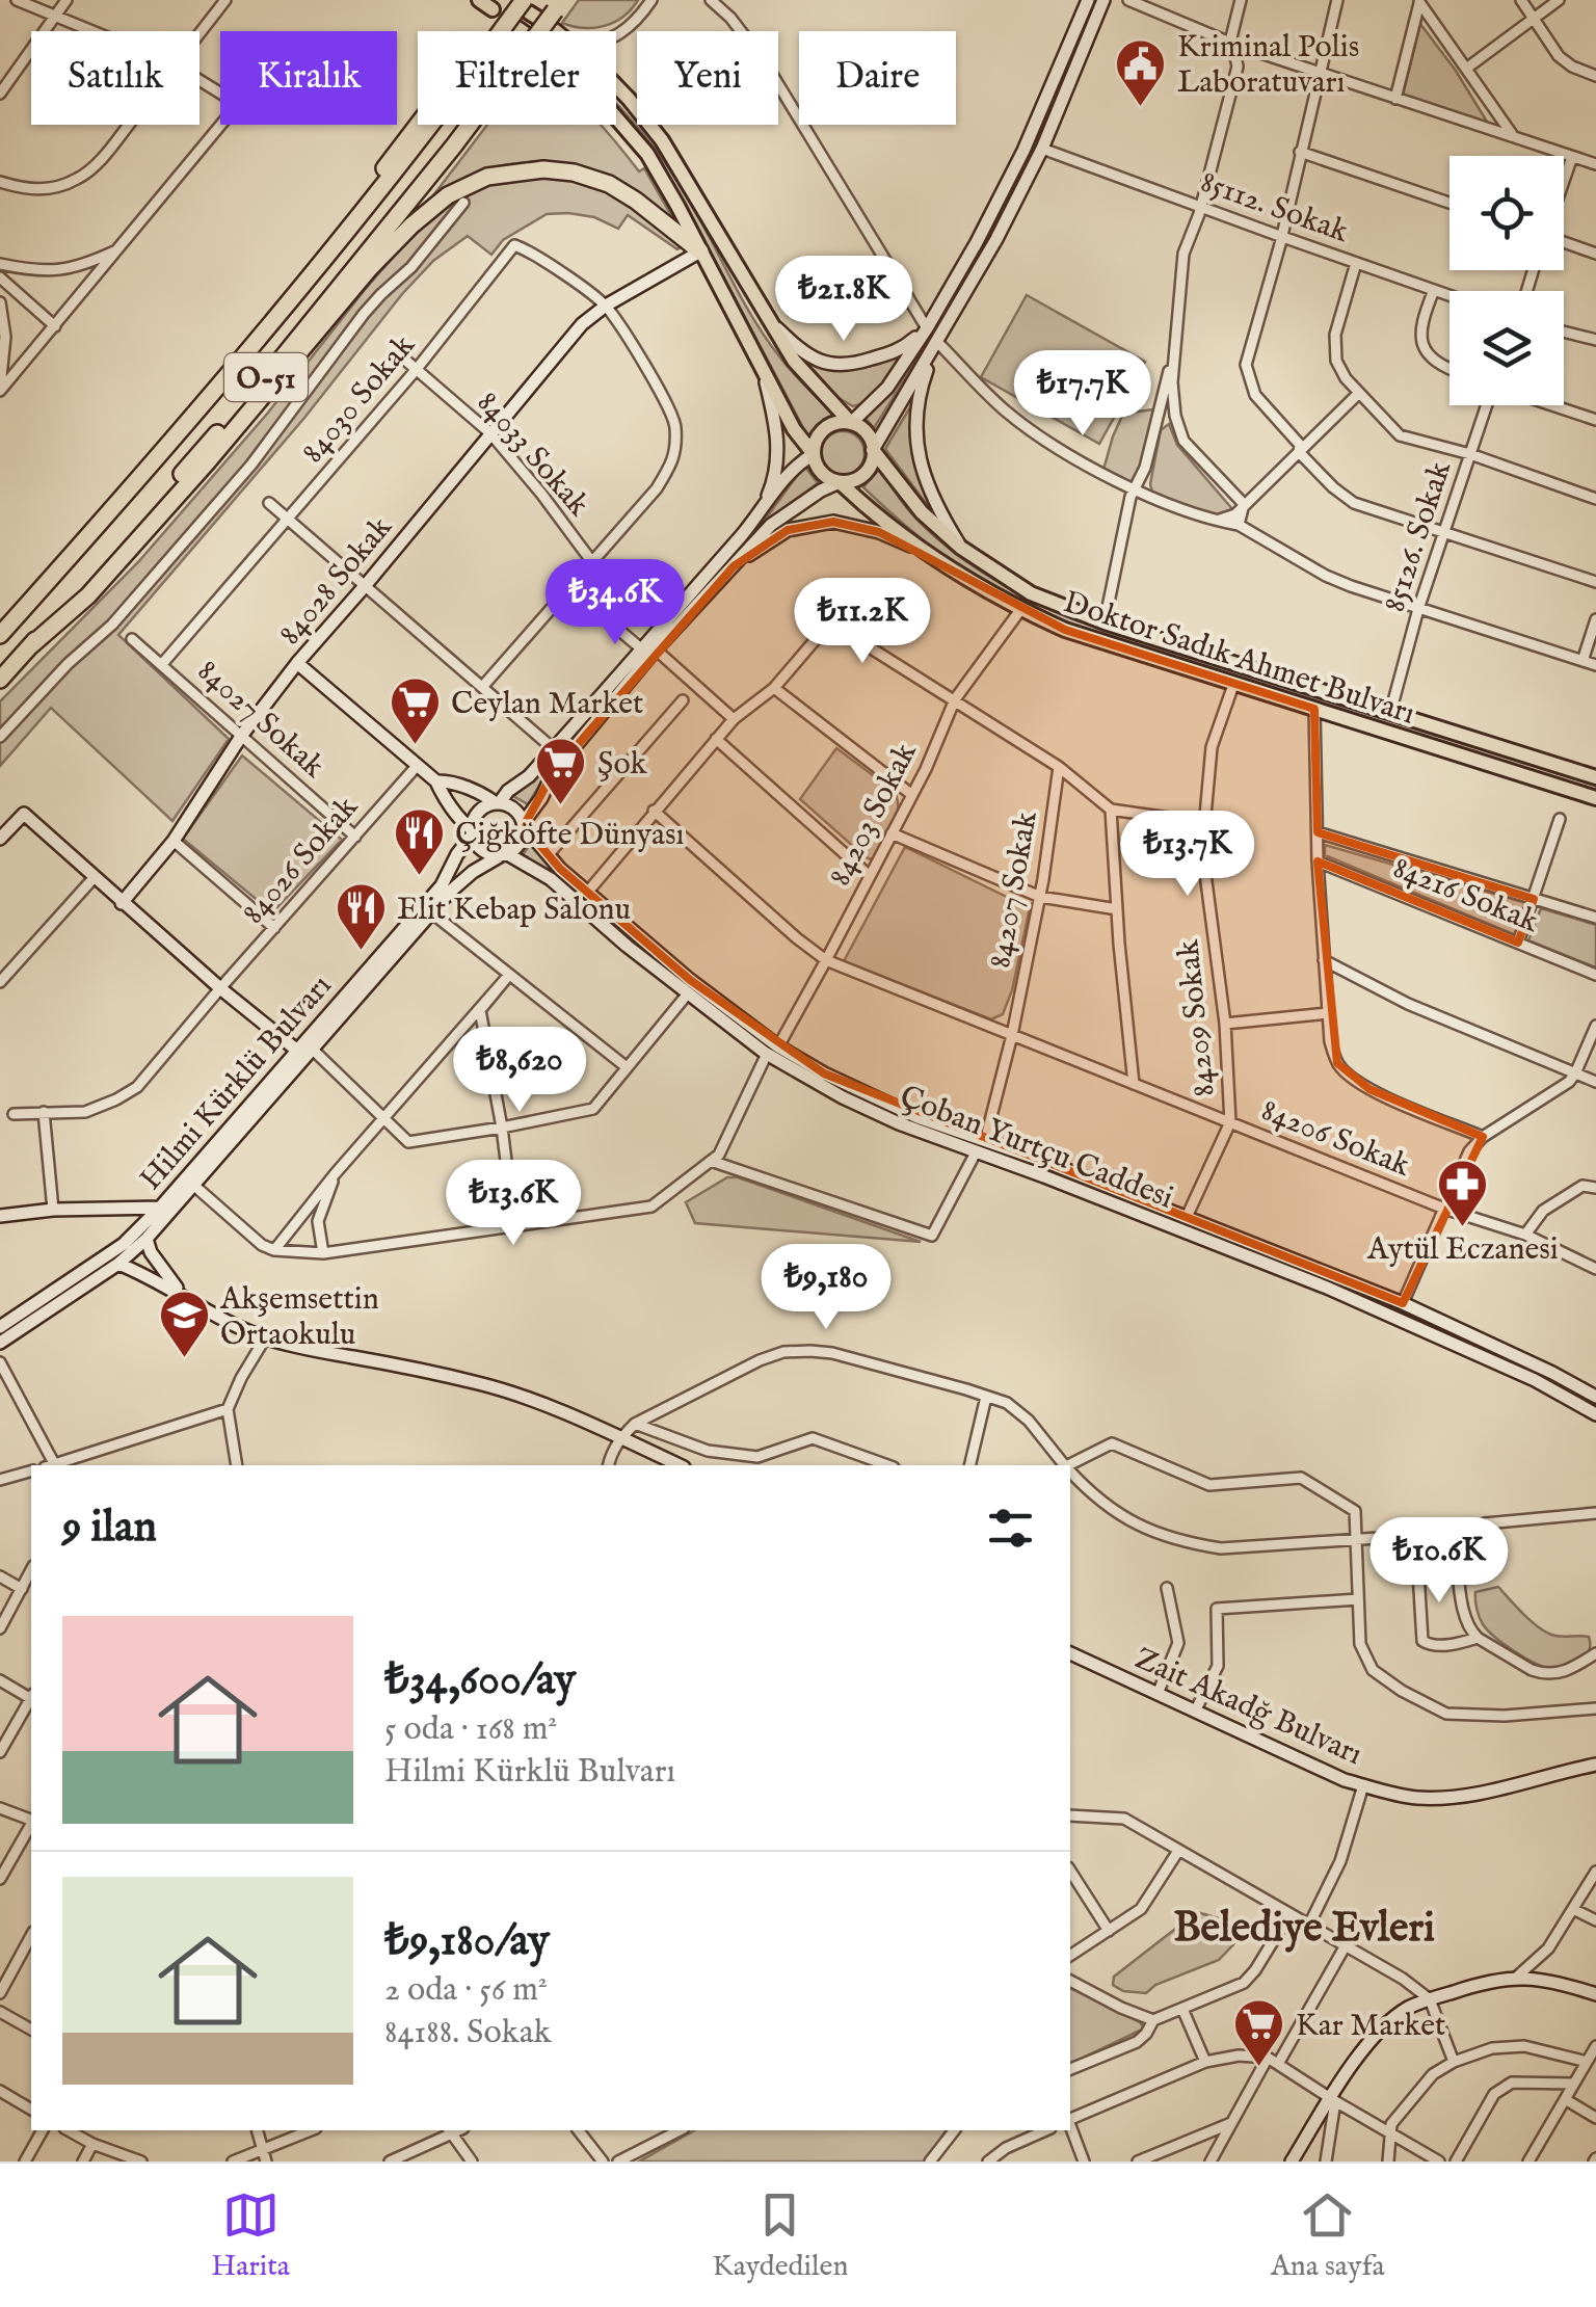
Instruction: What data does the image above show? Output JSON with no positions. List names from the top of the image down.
{
  "streets": {
    "highway": ["O-51"],
    "main road": [
      "84028 Sokak",
      "Doktor Sadık Ahmet Bulvarı",
      "Hilmi Kürklü Bulvarı",
      "Çoban Yurtçu Caddesi",
      "Zait Akadğ Bulvarı"
    ],
    "street": [
      "85112. Sokak",
      "84030 Sokak",
      "84033 Sokak",
      "85126. Sokak",
      "84027 Sokak",
      "84203 Sokak",
      "84026 Sokak",
      "84207 Sokak",
      "84216 Sokak",
      "84209 Sokak",
      "84206 Sokak"
    ]
  },
  "crossings": [
    ["84030 Sokak", "84033 Sokak"],
    ["84030 Sokak", "84028 Sokak"],
    ["84030 Sokak", "84027 Sokak"],
    ["84033 Sokak", "84028 Sokak"],
    ["85126. Sokak", "Doktor Sadık Ahmet Bulvarı"],
    ["84028 Sokak", "84027 Sokak"],
    ["Doktor Sadık Ahmet Bulvarı", "84203 Sokak"],
    ["Doktor Sadık Ahmet Bulvarı", "84209 Sokak"],
    ["84027 Sokak", "84026 Sokak"],
    ["84203 Sokak", "84206 Sokak"],
    ["84203 Sokak", "Çoban Yurtçu Caddesi"],
    ["84207 Sokak", "84206 Sokak"],
    ["84207 Sokak", "Çoban Yurtçu Caddesi"],
    ["84209 Sokak", "84206 Sokak"],
    ["84209 Sokak", "Çoban Yurtçu Caddesi"],
    ["Hilmi Kürklü Bulvarı", "Çoban Yurtçu Caddesi"]
  ],
  "districts": ["Belediye Evleri"],
  "places": {
    "public building": ["Kriminal Polis Laboratuvarı"],
    "supermarket": ["Ceylan Market", "Şok", "Kar Market"],
    "restaurant": ["Çiğköfte Dünyası", "Elit Kebap Salonu"],
    "pharmacy": ["Aytül Eczanesi"],
    "school or university": ["Akşemsettin Ortaokulu"]
  },
  "page": {
    "chip": [
      "Satılık",
      "Kiralık",
      "Filtreler",
      "Yeni",
      "Daire"
    ],
    "price": [
      "₺21.8K",
      "₺17.7K",
      "₺34.6K",
      "₺11.2K",
      "₺13.7K",
      "₺8,620",
      "₺13.6K",
      "₺9,180",
      "₺10.6K"
    ],
    "heading": "9 ilan",
    "list": [
      {
        "name": "₺34,600/ay",
        "note": "5 oda · 168 m² · Hilmi Kürklü Bulvarı"
      },
      {
        "name": "₺9,180/ay",
        "note": "2 oda · 56 m² · 84188. Sokak"
      }
    ],
    "tabs": ["Harita", "Kaydedilen", "Ana sayfa"]
  }
}
